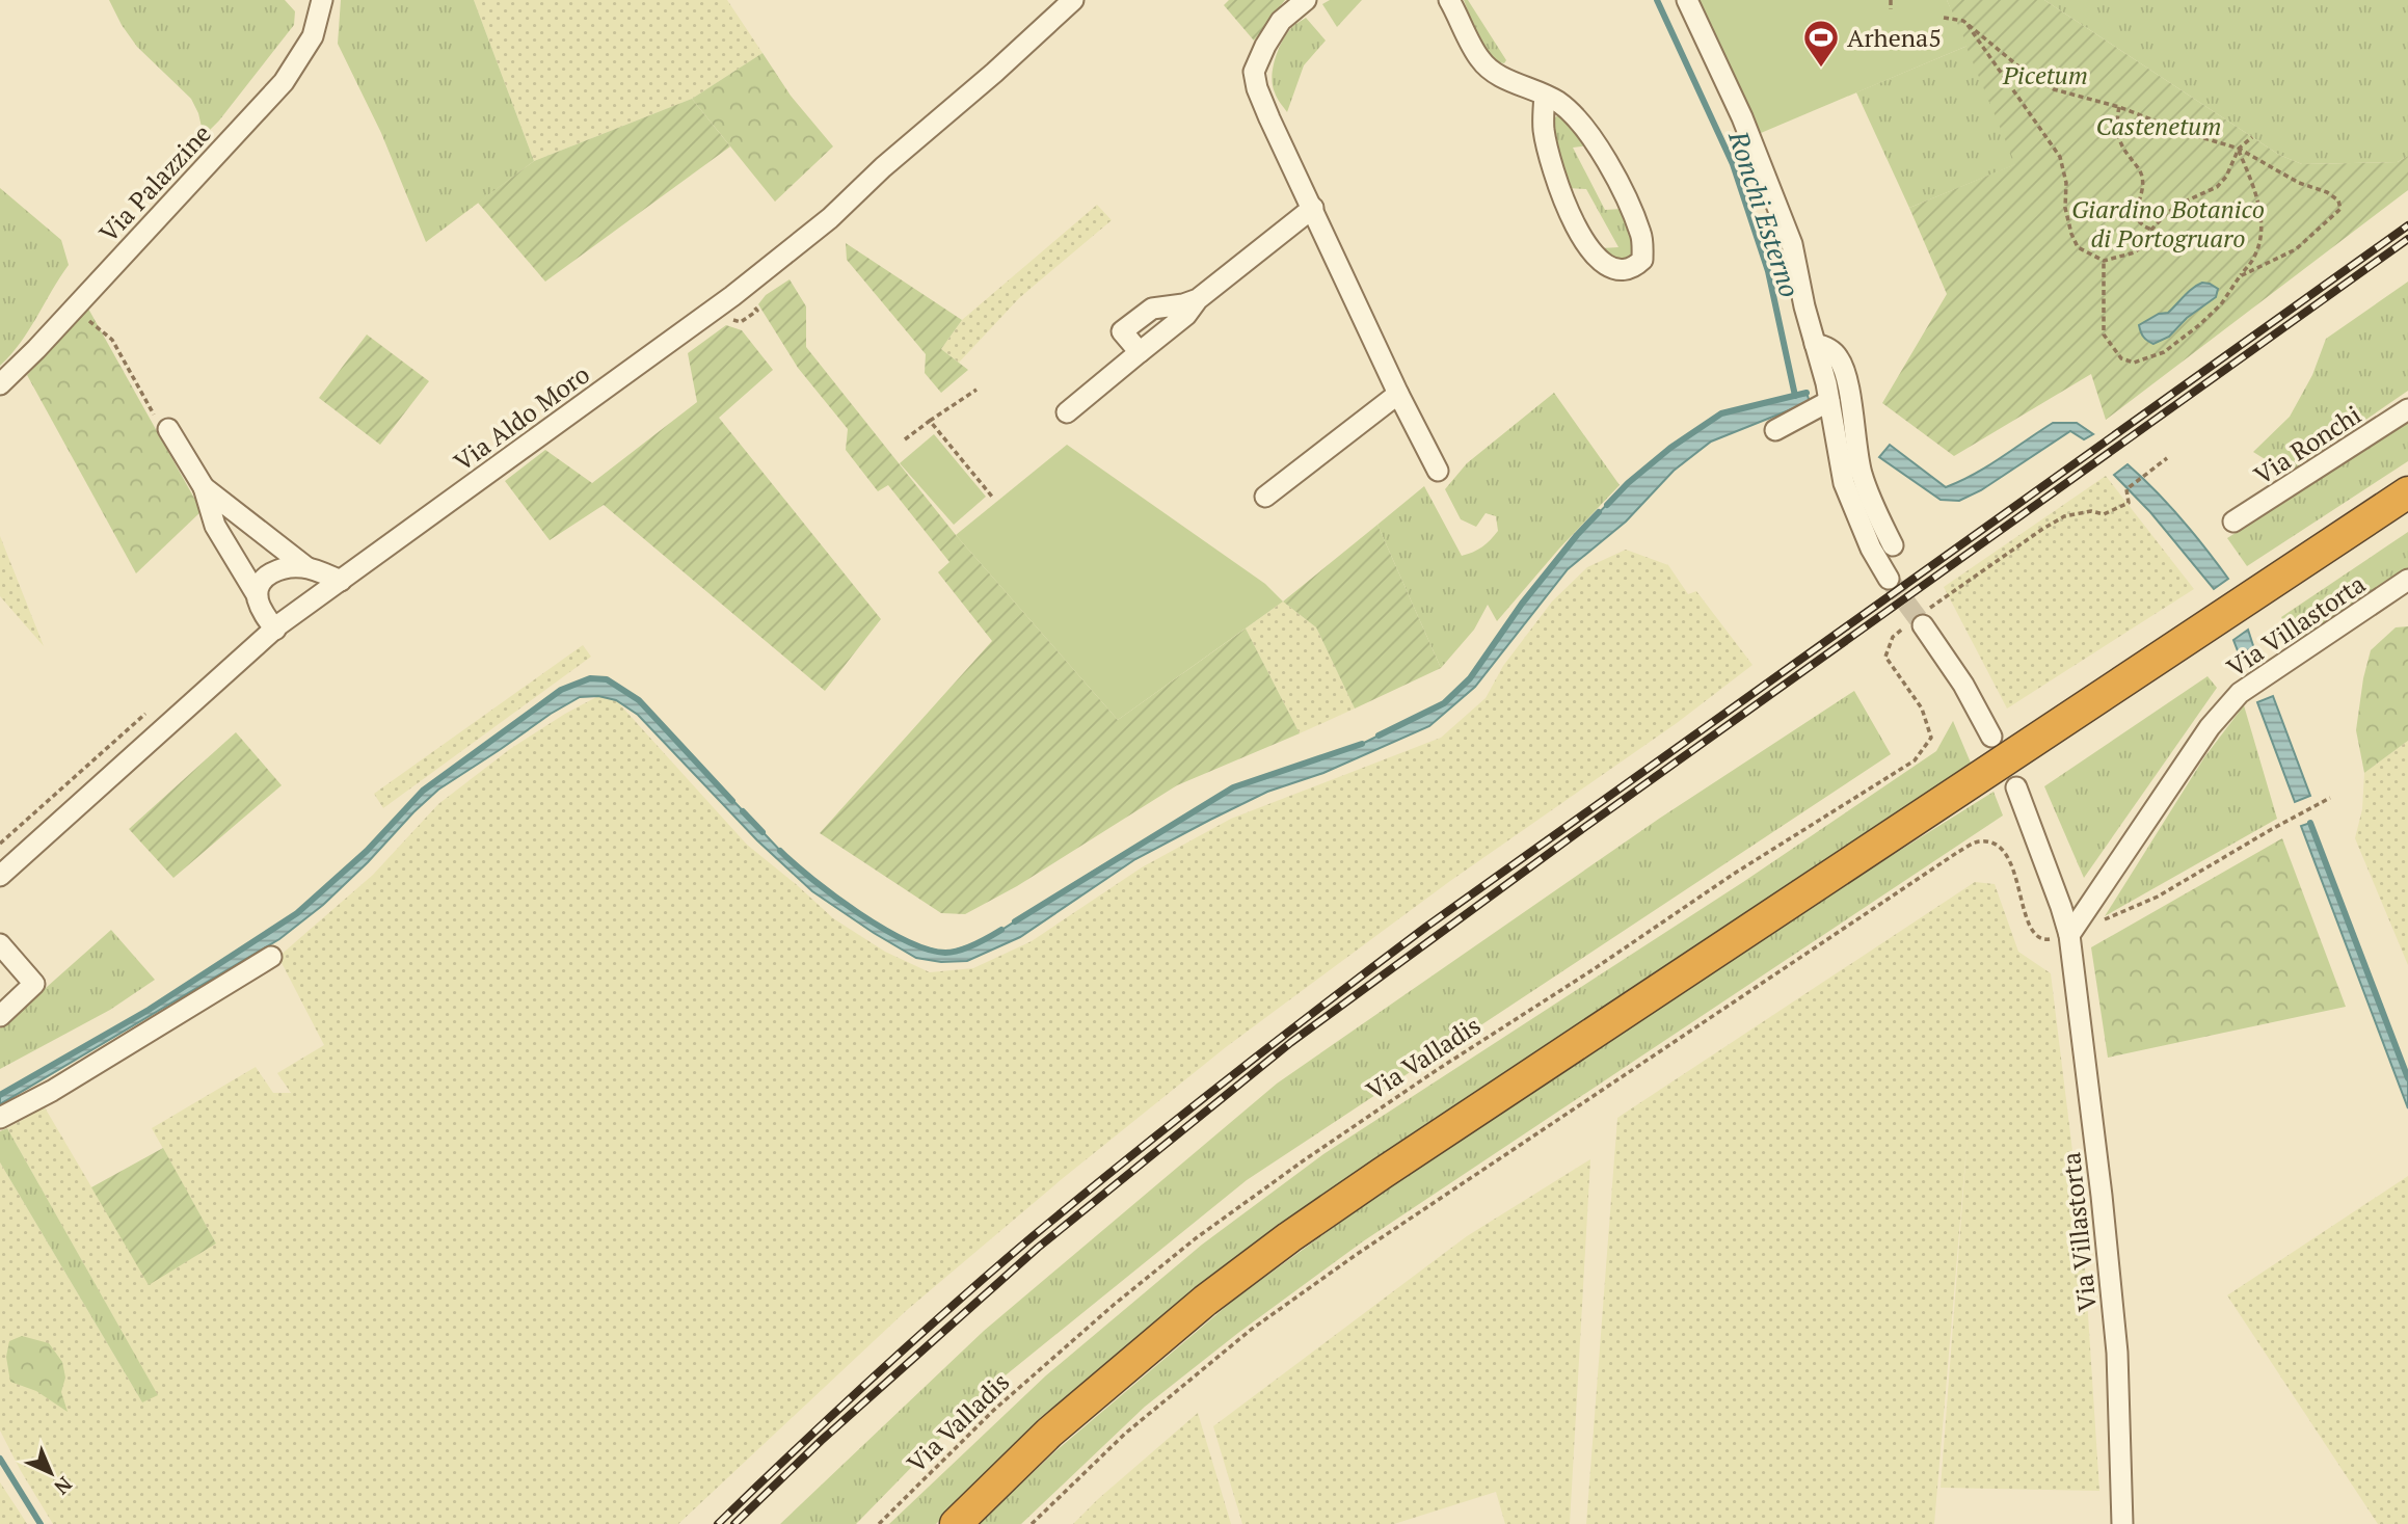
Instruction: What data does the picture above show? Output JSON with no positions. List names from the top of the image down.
{
  "streets": {
    "street": [
      "Via Palazzine",
      "Via Aldo Moro",
      "Via Ronchi",
      "Via Villastorta"
    ],
    "path": ["Via Valladis"]
  },
  "water": ["Ronchi Esterno"],
  "parks": ["Picetum", "Castenetum", "Giardino Botanico di Portogruaro"],
  "places": {
    "sports": ["Arhena5"]
  },
  "north": "bottom right"
}
